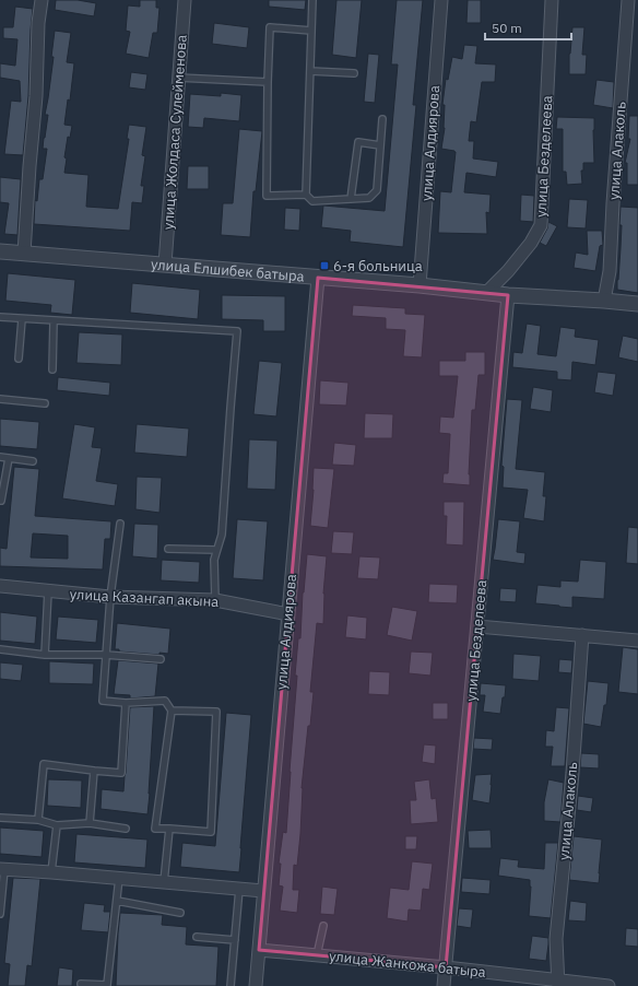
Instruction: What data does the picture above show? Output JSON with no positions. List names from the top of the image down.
{
  "streets": {
    "street": [
      "улица Жолдаса Сулейменова",
      "улица Алдиярова",
      "улица Алаколь",
      "улица Безделеева",
      "улица Елшибек батыра",
      "улица Казангап акына",
      "улица Жанкожа батыра"
    ]
  },
  "crossings": [
    ["улица Жолдаса Сулейменова", "улица Елшибек батыра"],
    ["улица Алдиярова", "улица Елшибек батыра"],
    ["улица Алдиярова", "улица Казангап акына"],
    ["улица Алдиярова", "улица Жанкожа батыра"],
    ["улица Алаколь", "улица Елшибек батыра"],
    ["улица Алаколь", "улица Жанкожа батыра"],
    ["улица Безделеева", "улица Елшибек батыра"],
    ["улица Безделеева", "улица Жанкожа батыра"]
  ],
  "places": {
    "transit": ["6-я больница"]
  },
  "scale_bar": "50 m"
}
